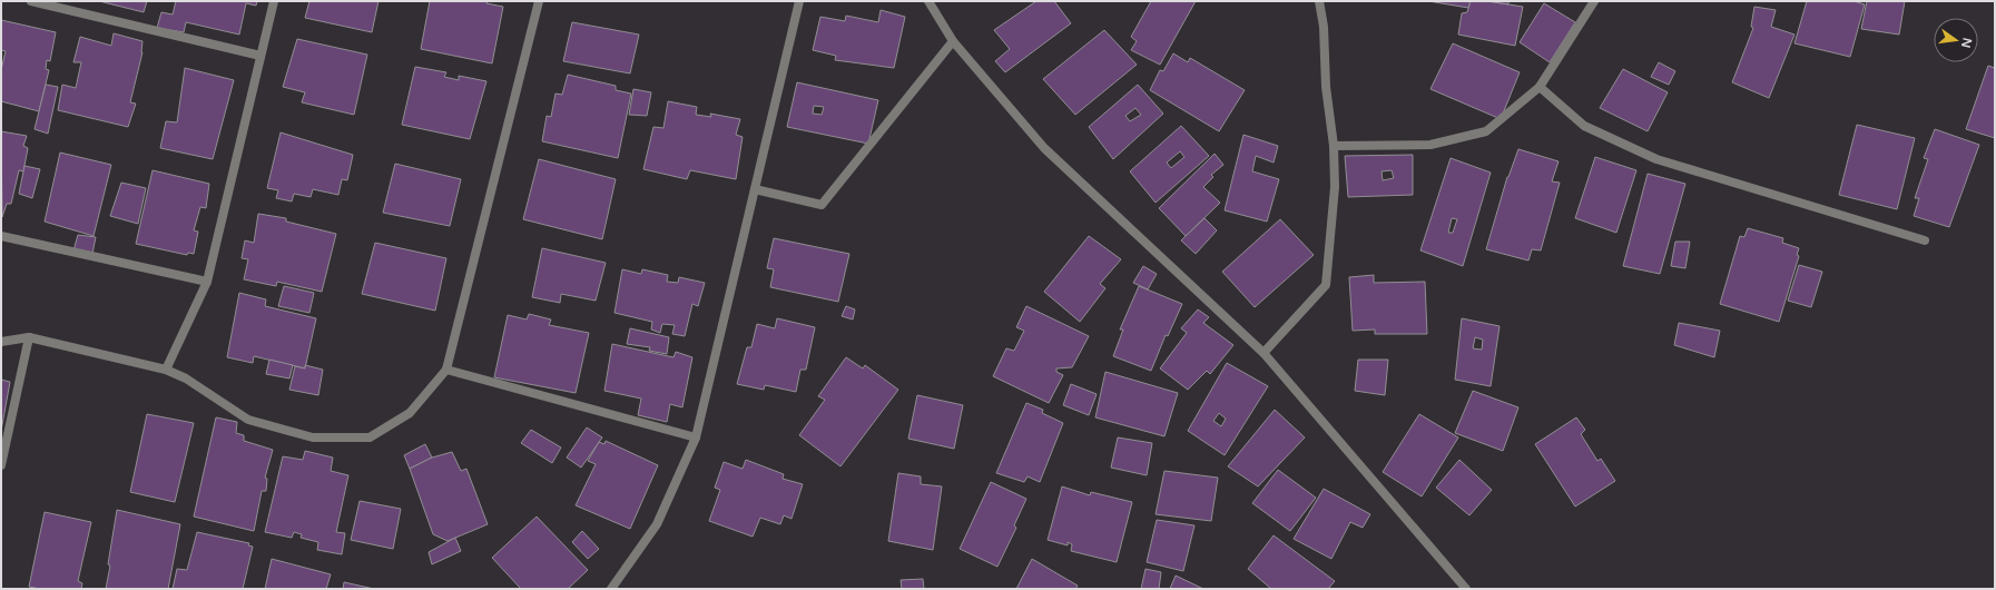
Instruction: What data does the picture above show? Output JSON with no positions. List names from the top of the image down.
{
  "north": "right"
}
